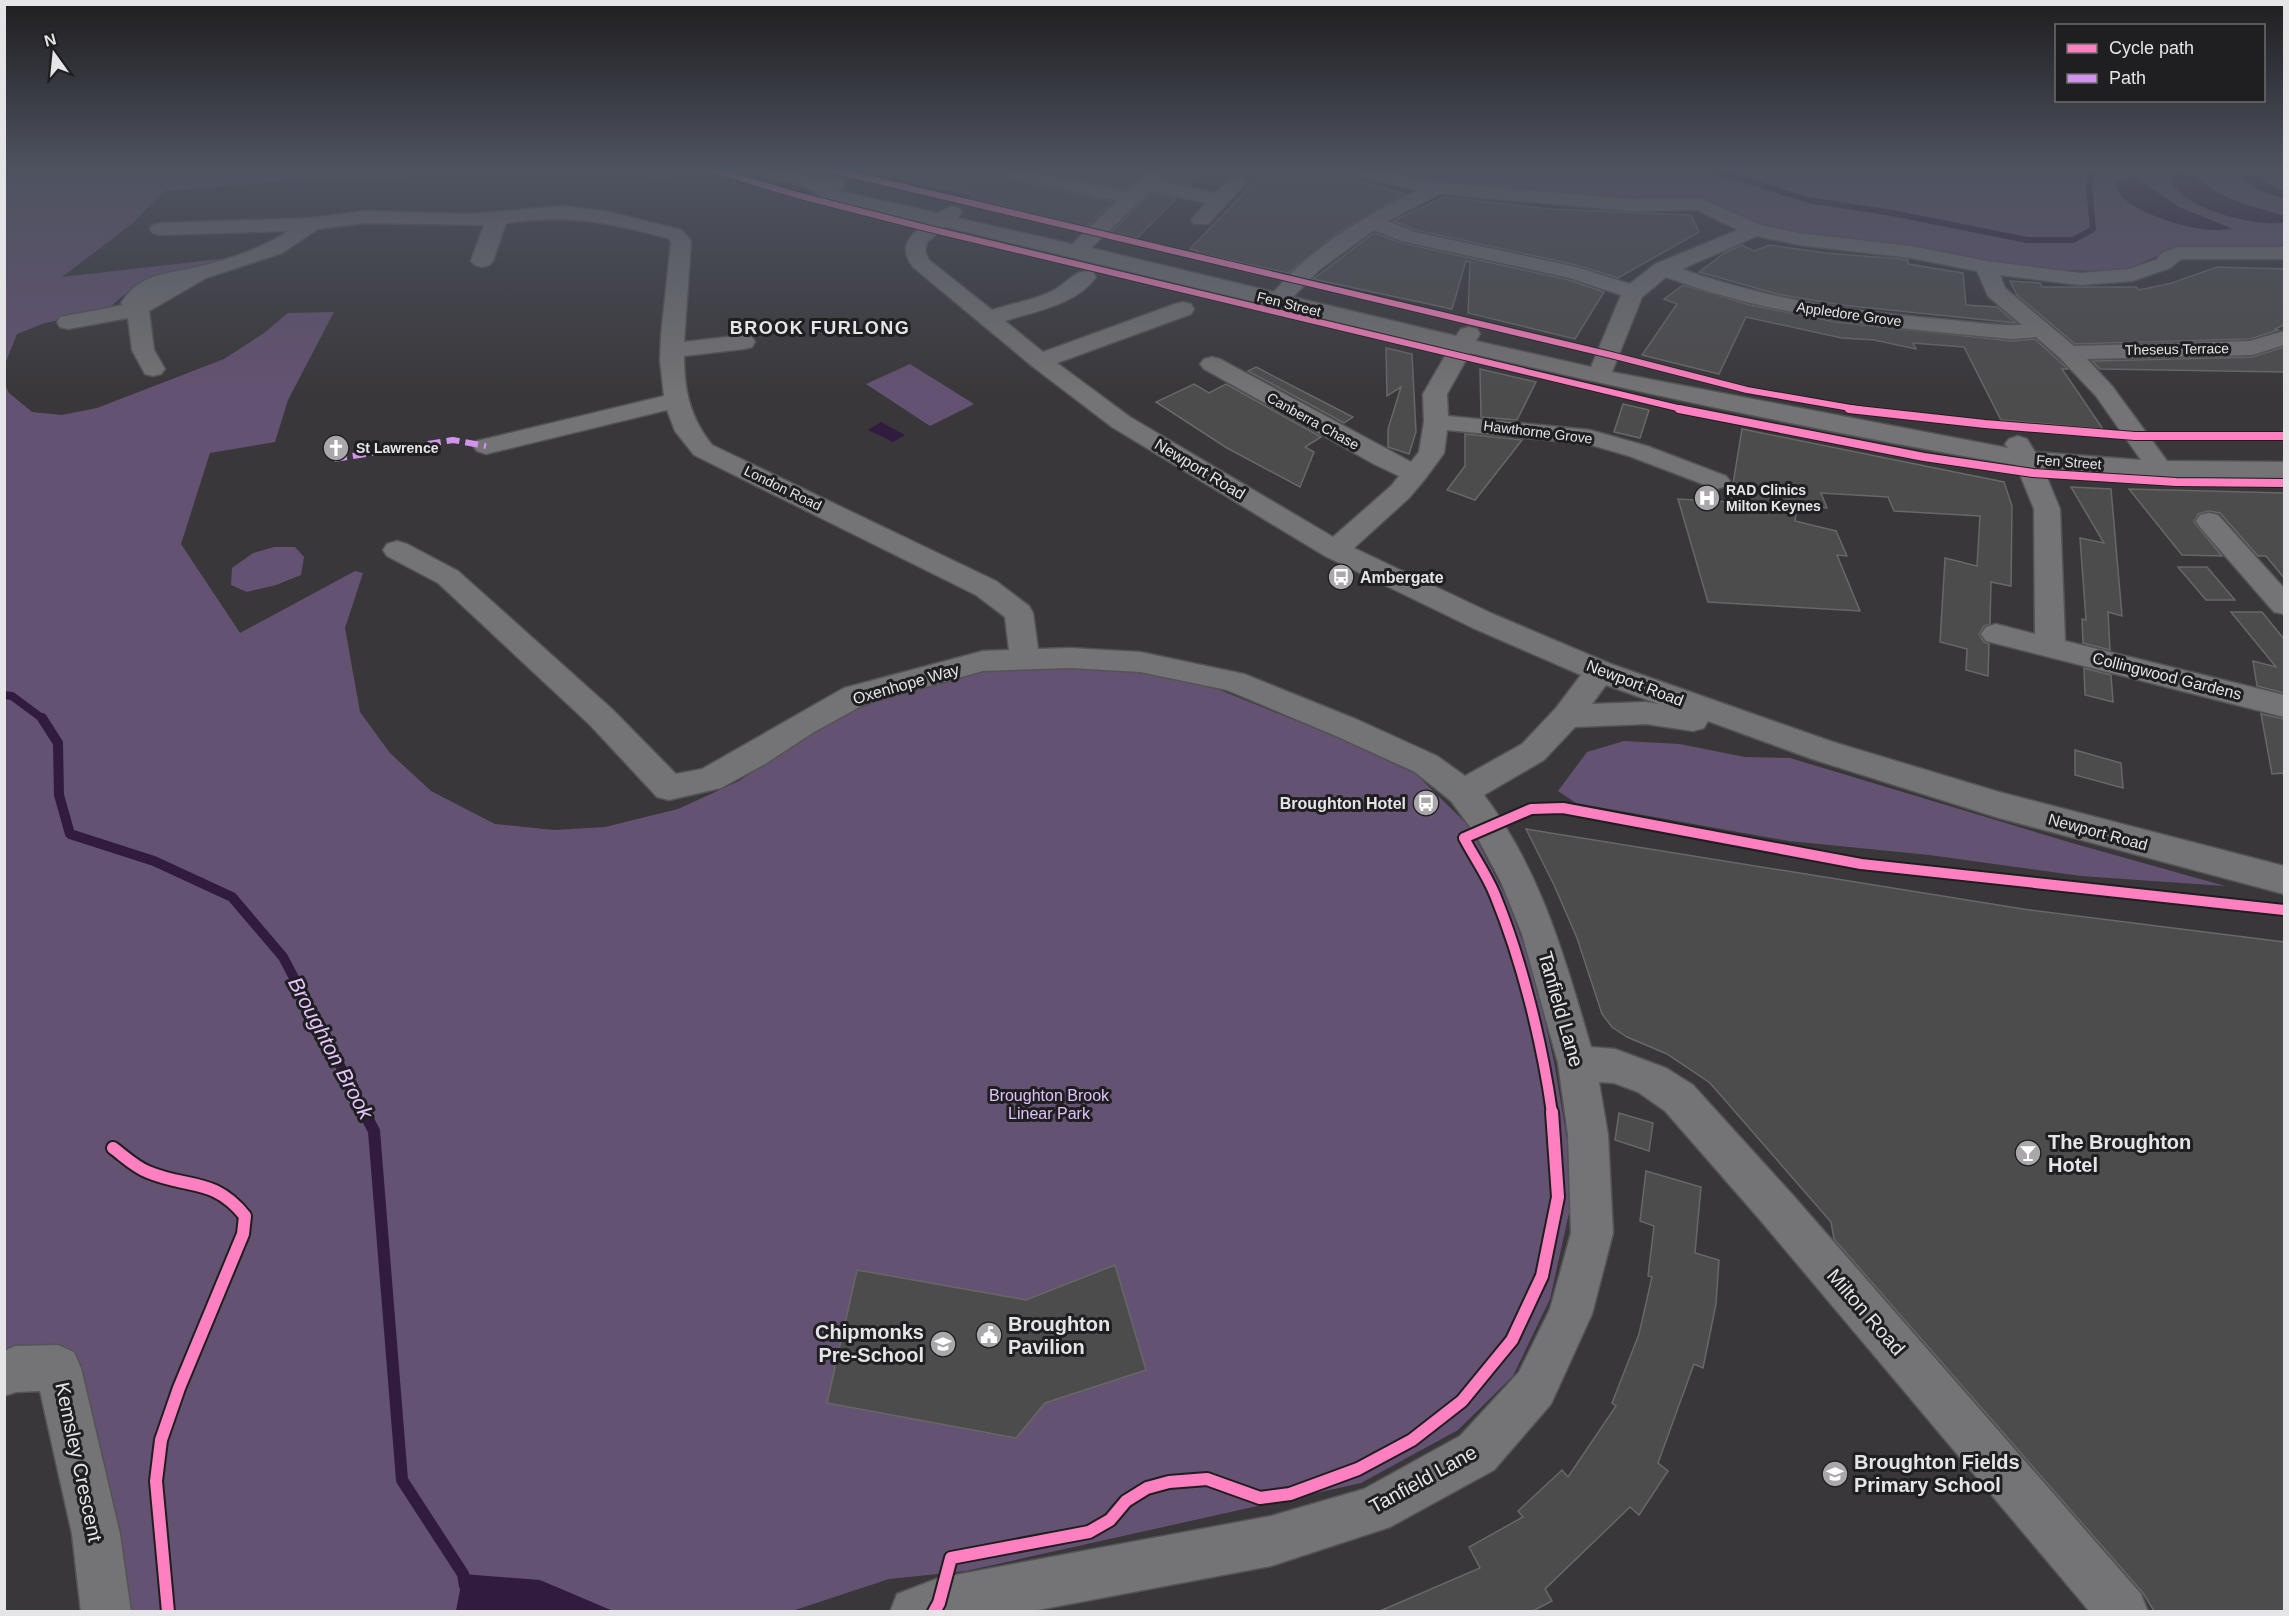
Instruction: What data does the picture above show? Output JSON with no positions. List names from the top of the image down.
{
  "streets": {
    "street": [
      "Fen Street",
      "Appledore Grove",
      "Theseus Terrace",
      "Canberra Chase",
      "Hawthorne Grove",
      "Newport Road",
      "London Road",
      "Collingwood Gardens",
      "Oxenhope Way",
      "Tanfield Lane",
      "Milton Road",
      "Kemsley Crescent"
    ]
  },
  "crossings": [
    ["London Road", "Oxenhope Way"],
    ["Oxenhope Way", "Tanfield Lane"],
    ["Tanfield Lane", "Milton Road"]
  ],
  "districts": ["BROOK FURLONG"],
  "water": ["Broughton Brook"],
  "parks": ["Broughton Brook Linear Park"],
  "places": {
    "church": ["St Lawrence"],
    "hospital": ["RAD Clinics Milton Keynes"],
    "bus stop": ["Ambergate", "Broughton Hotel"],
    "bar": ["The Broughton Hotel"],
    "public building": ["Broughton Pavilion"],
    "school or university": ["Chipmonks Pre-School", "Broughton Fields Primary School"]
  },
  "legend": ["Cycle path", "Path"],
  "north": "top"
}
